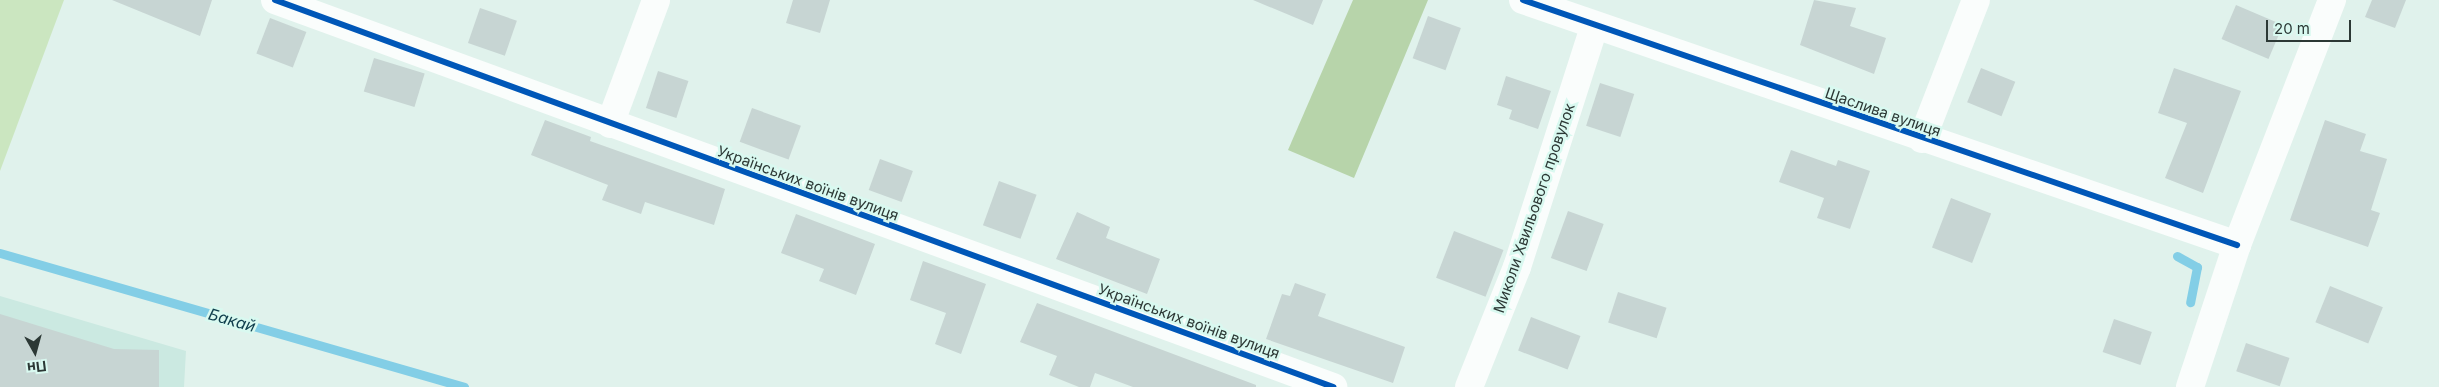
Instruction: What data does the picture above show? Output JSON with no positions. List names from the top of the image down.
{
  "streets": {
    "street": ["Щаслива вулиця", "Українських воїнів вулиця", "Миколи Хвильового провулок"]
  },
  "crossings": [
    ["Щаслива вулиця", "Миколи Хвильового провулок"]
  ],
  "water": ["Бакай"],
  "scale_bar": "20 m",
  "north": "bottom"
}
